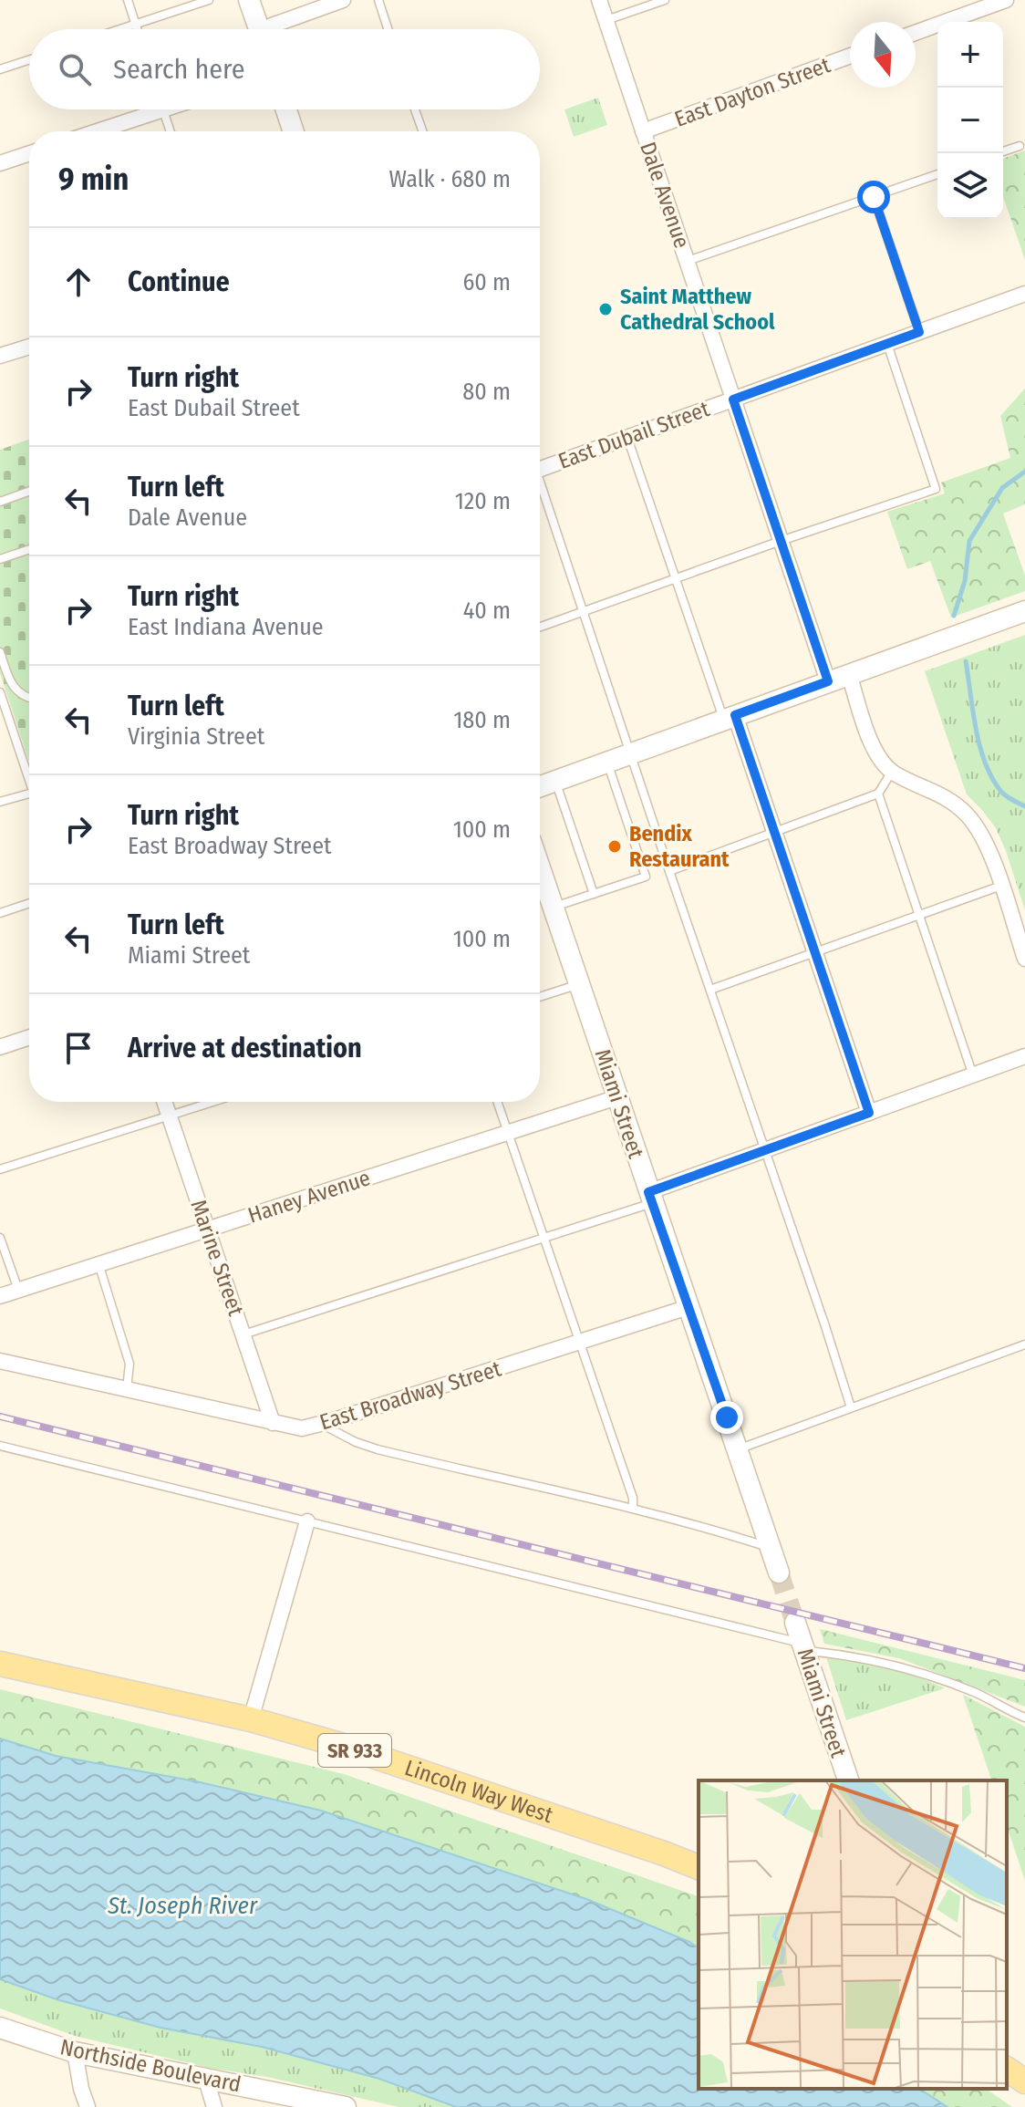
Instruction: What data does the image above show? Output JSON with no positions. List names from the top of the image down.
{
  "streets": {
    "main road": ["SR 933", "Lincoln Way West"],
    "street": [
      "East Dayton Street",
      "Dale Avenue",
      "East Dubail Street",
      "Miami Street",
      "Haney Avenue",
      "Marine Street",
      "East Broadway Street",
      "Northside Boulevard"
    ]
  },
  "crossings": [
    ["East Dayton Street", "Dale Avenue"],
    ["Dale Avenue", "East Dubail Street"],
    ["Miami Street", "Haney Avenue"],
    ["Miami Street", "East Broadway Street"],
    ["Haney Avenue", "Marine Street"],
    ["Marine Street", "East Broadway Street"]
  ],
  "water": ["St. Joseph River"],
  "places": ["Saint Matthew Cathedral School", "Bendix Restaurant"],
  "north": "bottom",
  "page": {
    "map_buttons": ["+", "−"],
    "search": "Search here",
    "heading": ["9 min", "Walk · 680 m"],
    "list": [
      ["Continue", "60 m"],
      ["Turn right", "East Dubail Street", "80 m"],
      ["Turn left", "Dale Avenue", "120 m"],
      ["Turn right", "East Indiana Avenue", "40 m"],
      ["Turn left", "Virginia Street", "180 m"],
      ["Turn right", "East Broadway Street", "100 m"],
      ["Turn left", "Miami Street", "100 m"],
      "Arrive at destination"
    ]
  }
}
